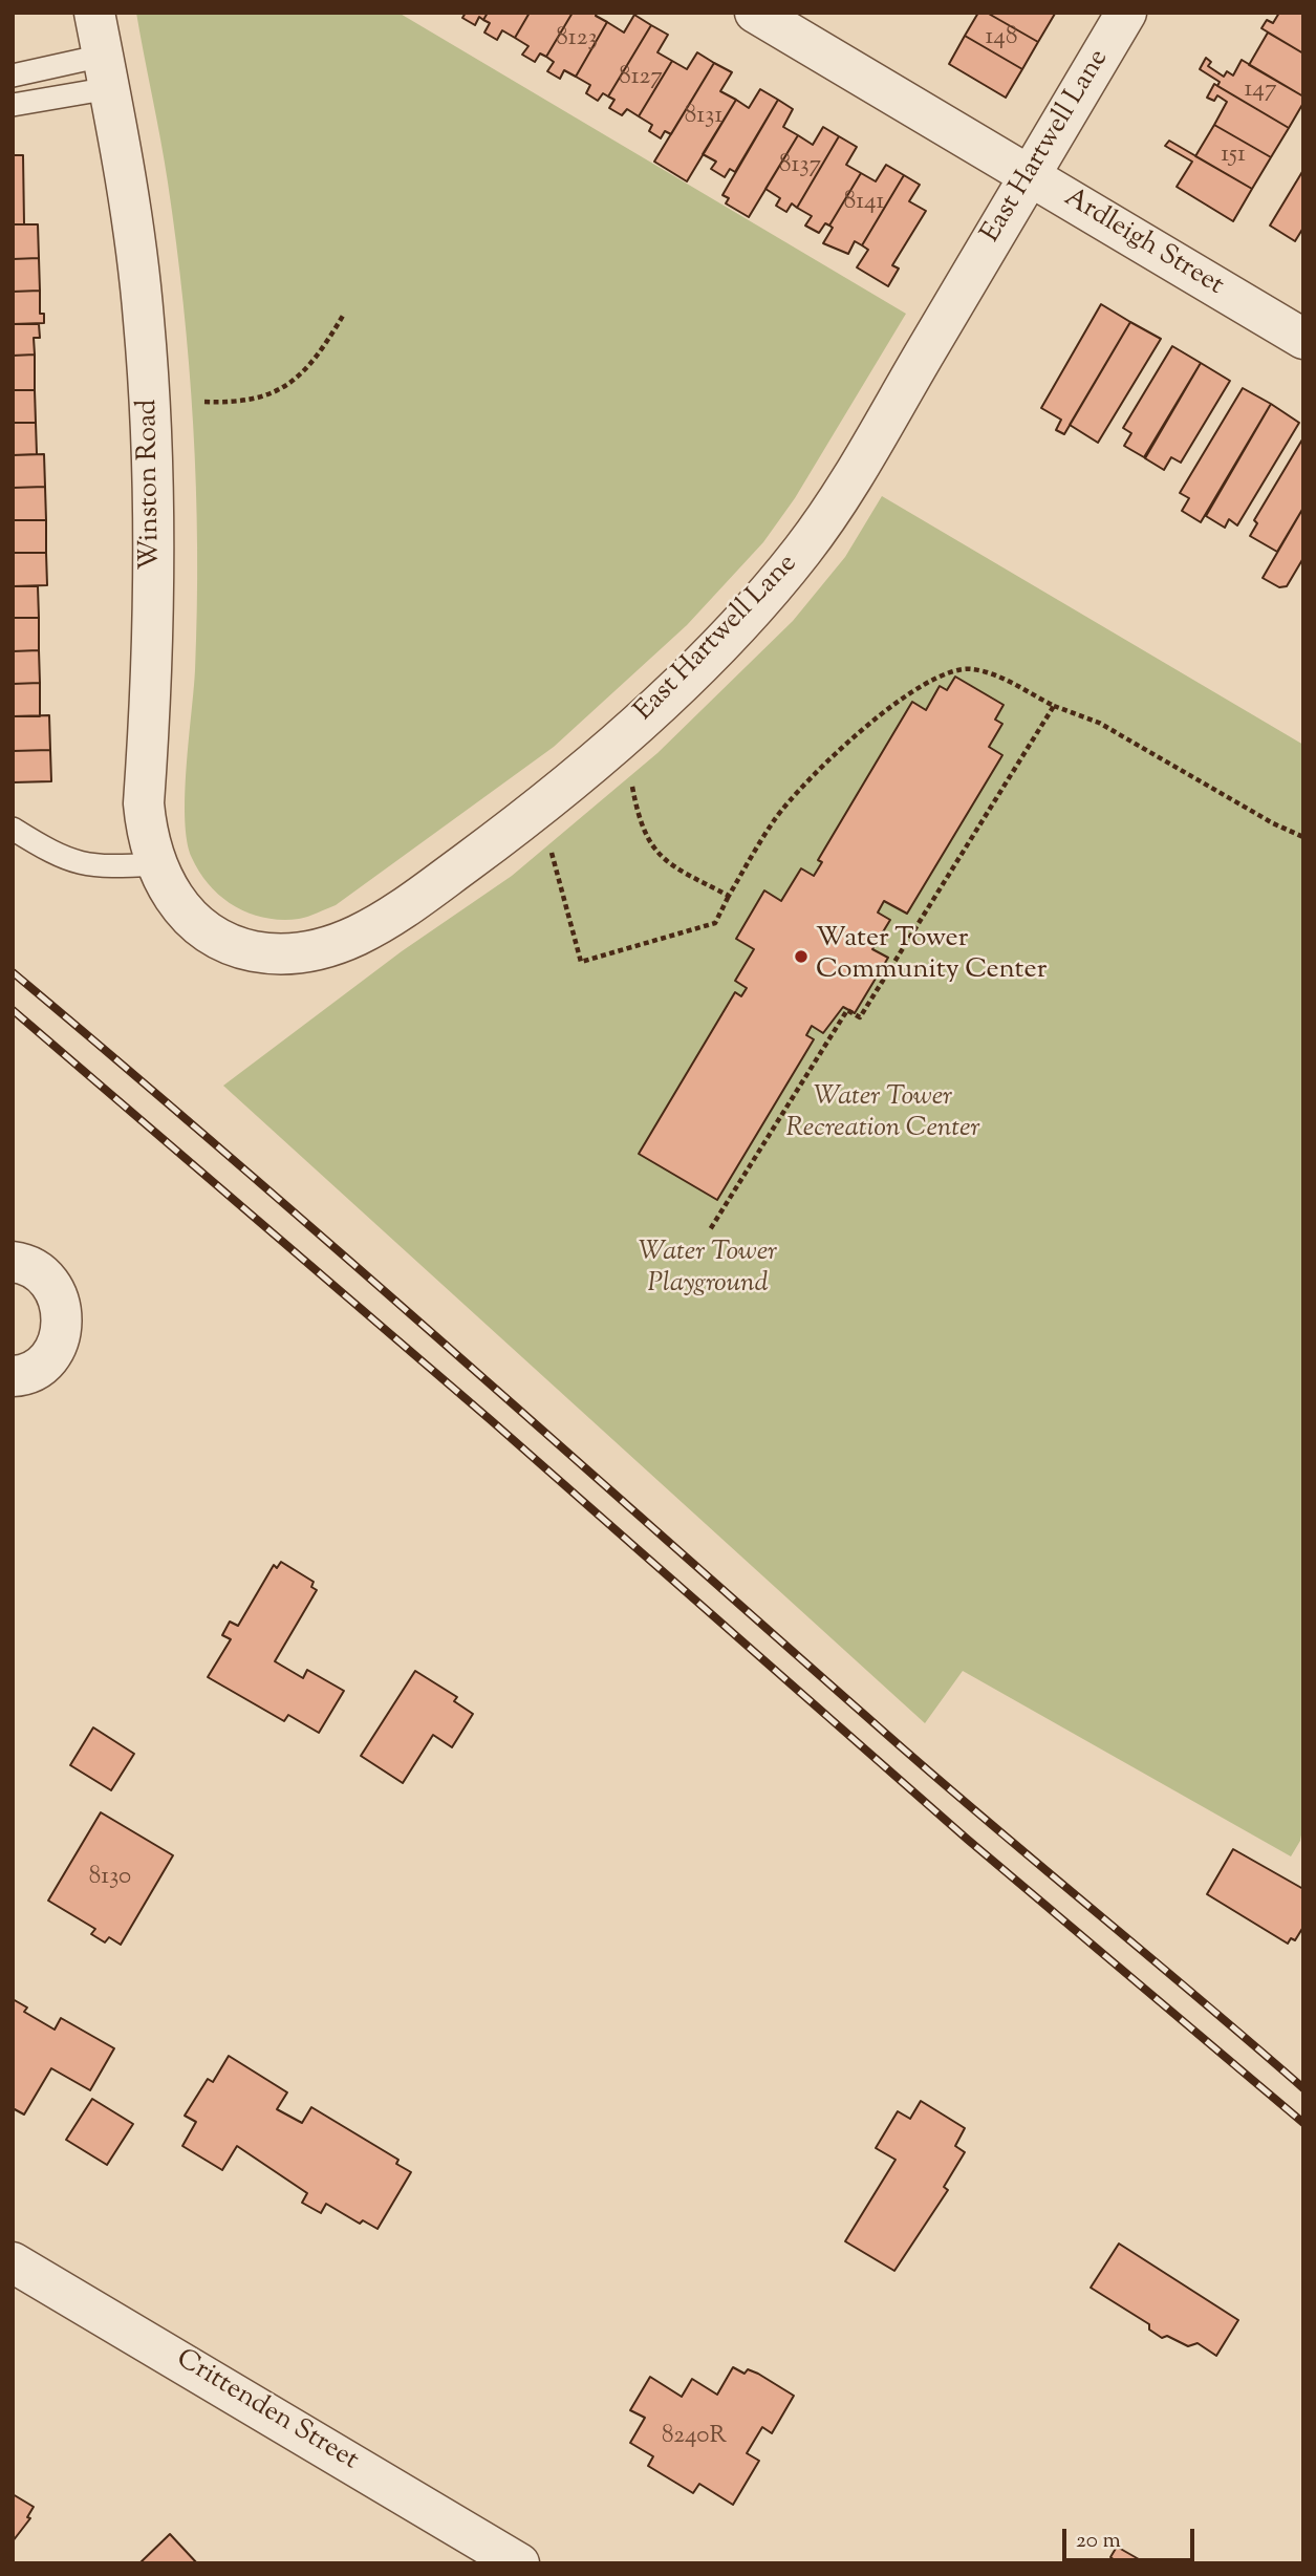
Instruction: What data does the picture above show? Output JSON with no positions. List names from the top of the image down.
{
  "streets": {
    "street": [
      "East Hartwell Lane",
      "Ardleigh Street",
      "Winston Road",
      "Crittenden Street"
    ]
  },
  "crossings": [
    ["East Hartwell Lane", "Ardleigh Street"],
    ["East Hartwell Lane", "Winston Road"]
  ],
  "parks": ["Water Tower Recreation Center", "Water Tower Playground"],
  "places": ["Water Tower Community Center"],
  "house_numbers": [
    "148",
    "8123",
    "8127",
    "147",
    "8131",
    "151",
    "8137",
    "8141",
    "8130",
    "8240R"
  ],
  "scale_bar": "20 m"
}
